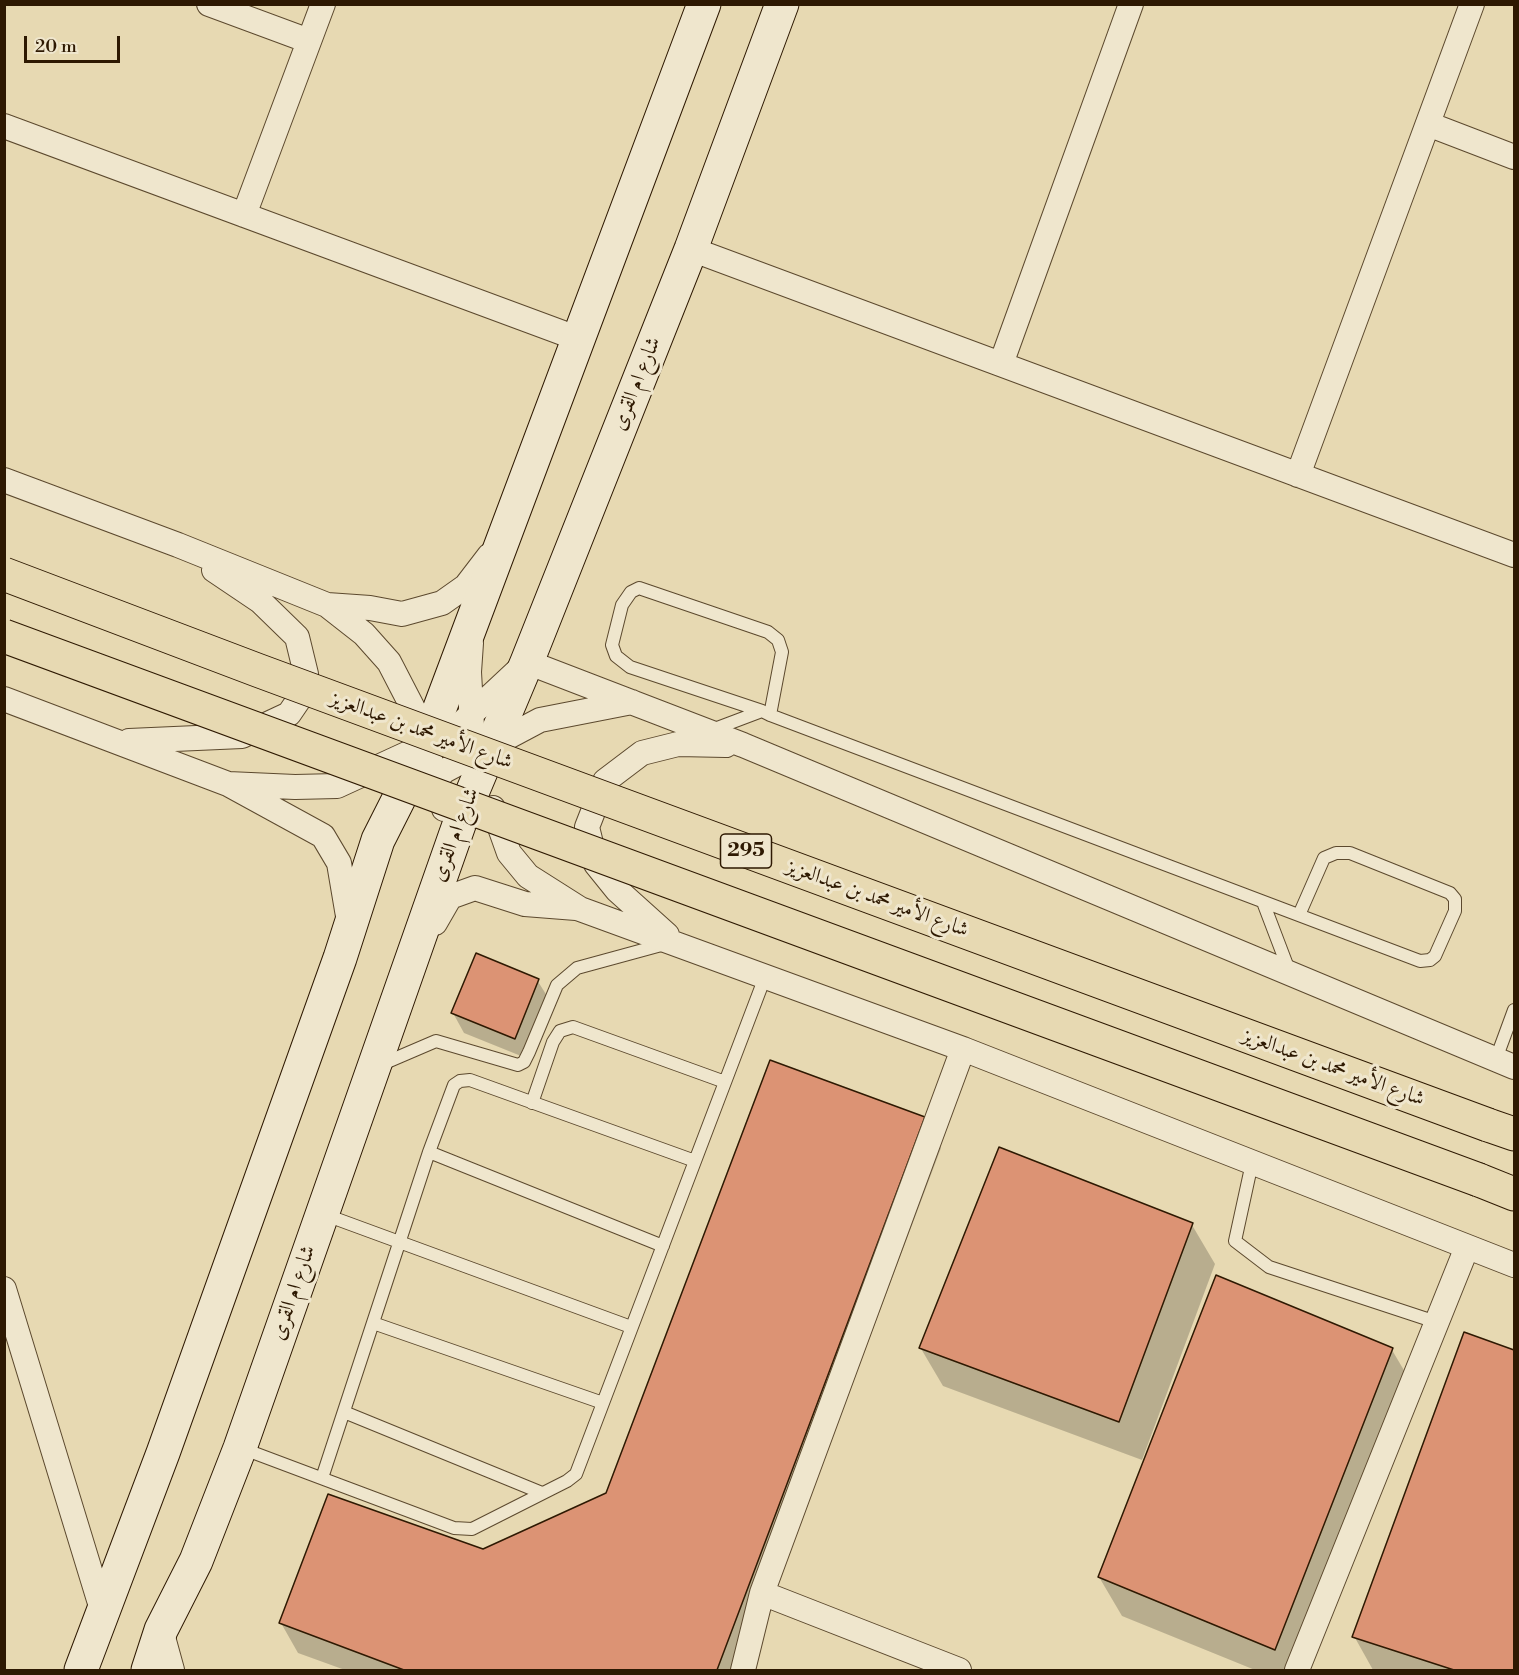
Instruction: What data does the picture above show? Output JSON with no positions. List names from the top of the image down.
{
  "streets": {
    "main road": ["شارع ام القرى", "شارع الأمير محمد بن عبدالعزيز", "295"]
  },
  "scale_bar": "20 m"
}
